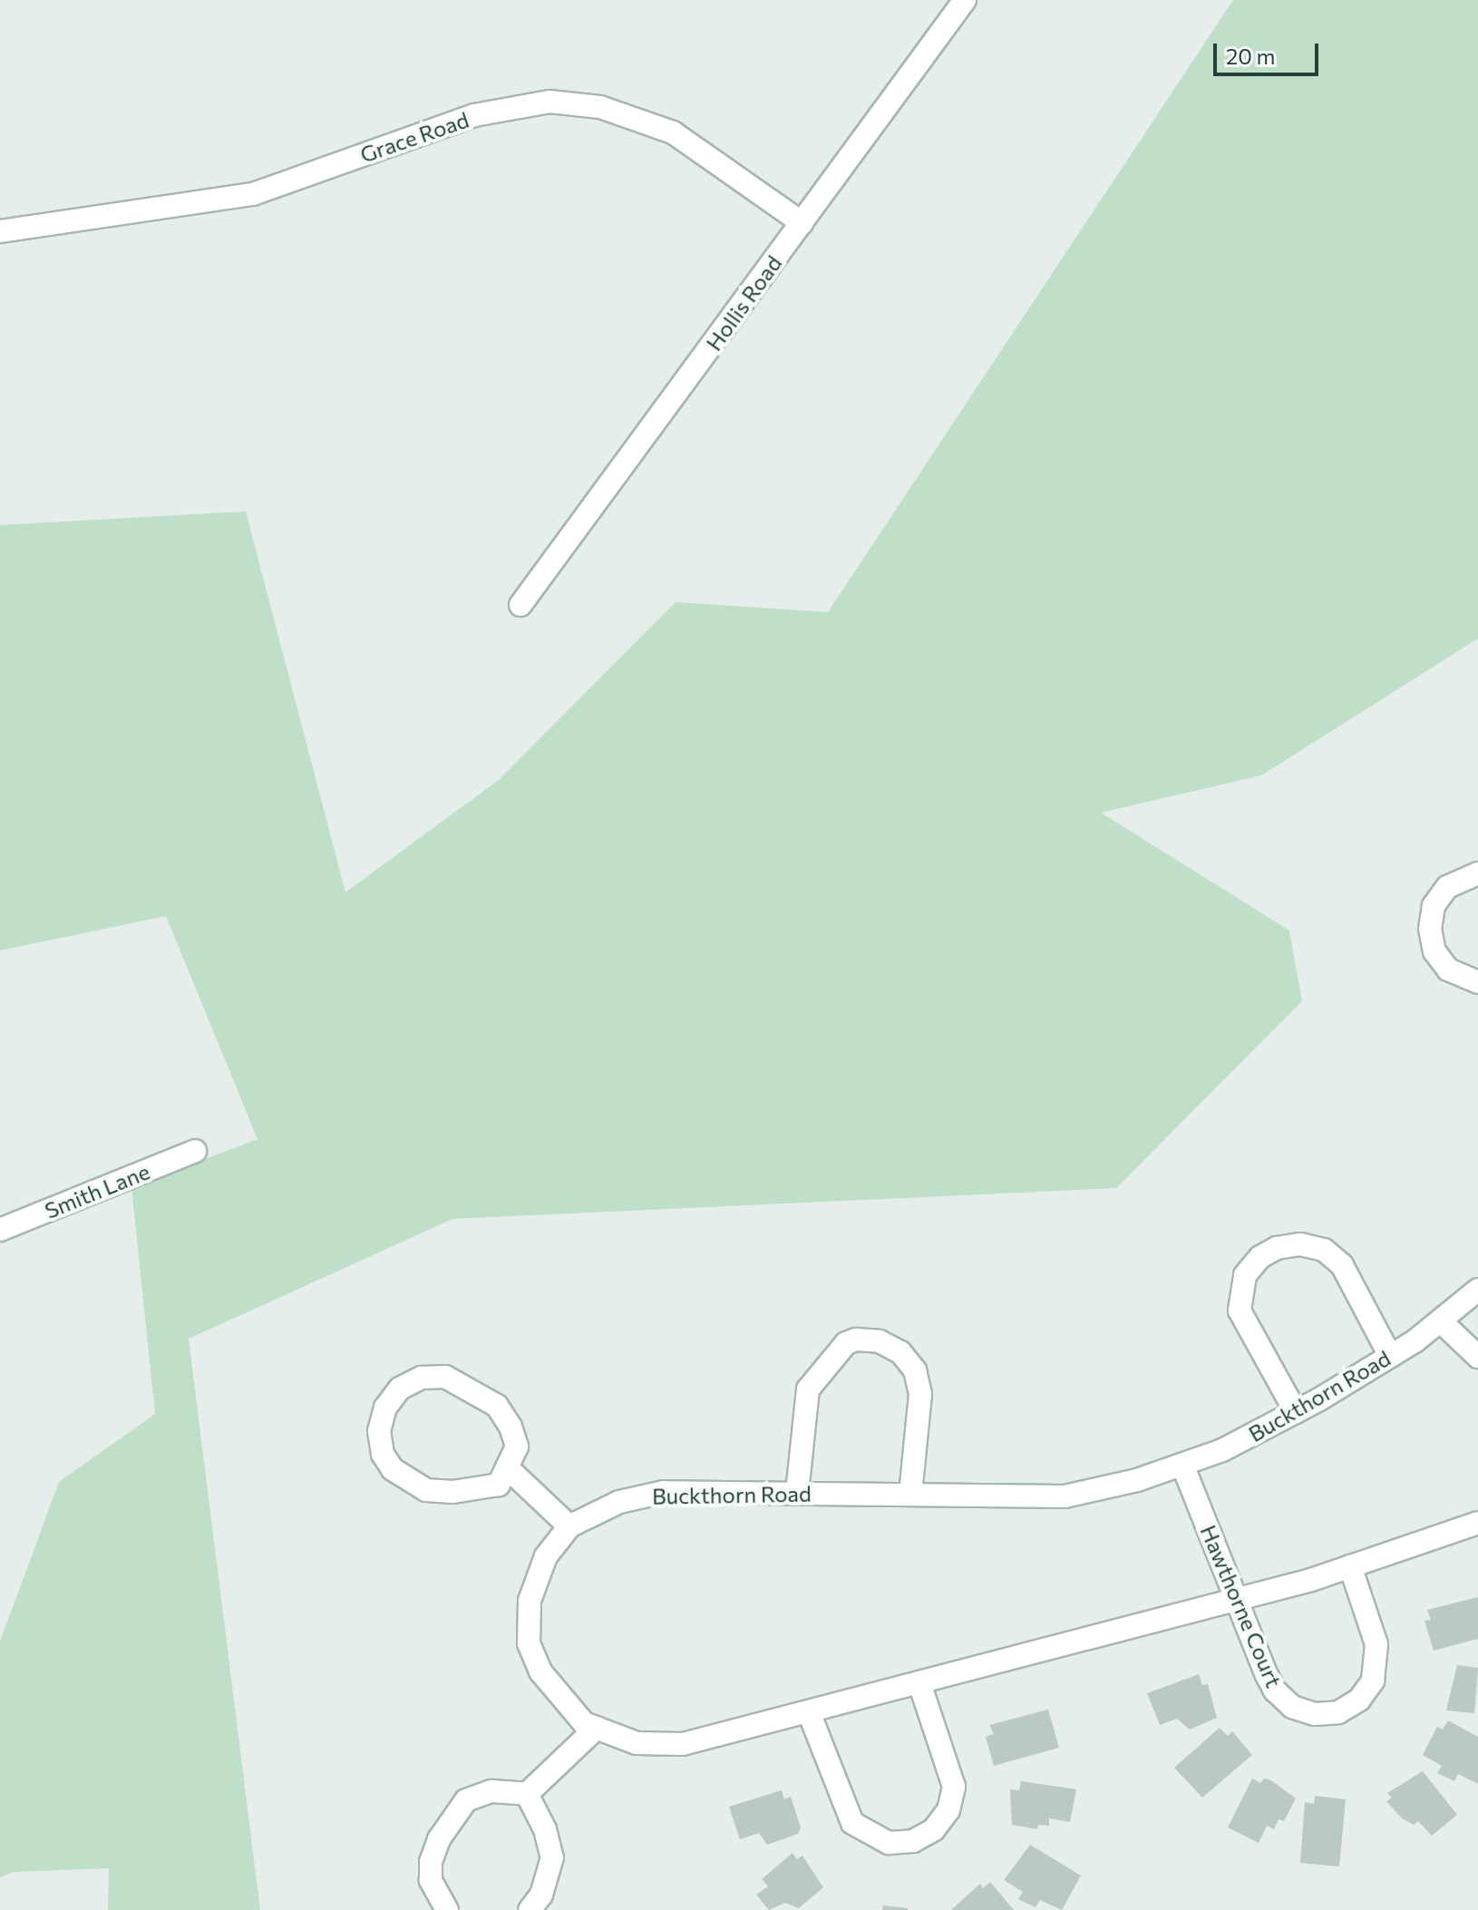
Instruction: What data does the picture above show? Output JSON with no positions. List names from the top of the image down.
{
  "streets": {
    "street": [
      "Grace Road",
      "Hollis Road",
      "Smith Lane",
      "Buckthorn Road",
      "Hawthorne Court"
    ]
  },
  "crossings": [
    ["Grace Road", "Hollis Road"],
    ["Buckthorn Road", "Hawthorne Court"]
  ],
  "scale_bar": "20 m"
}
